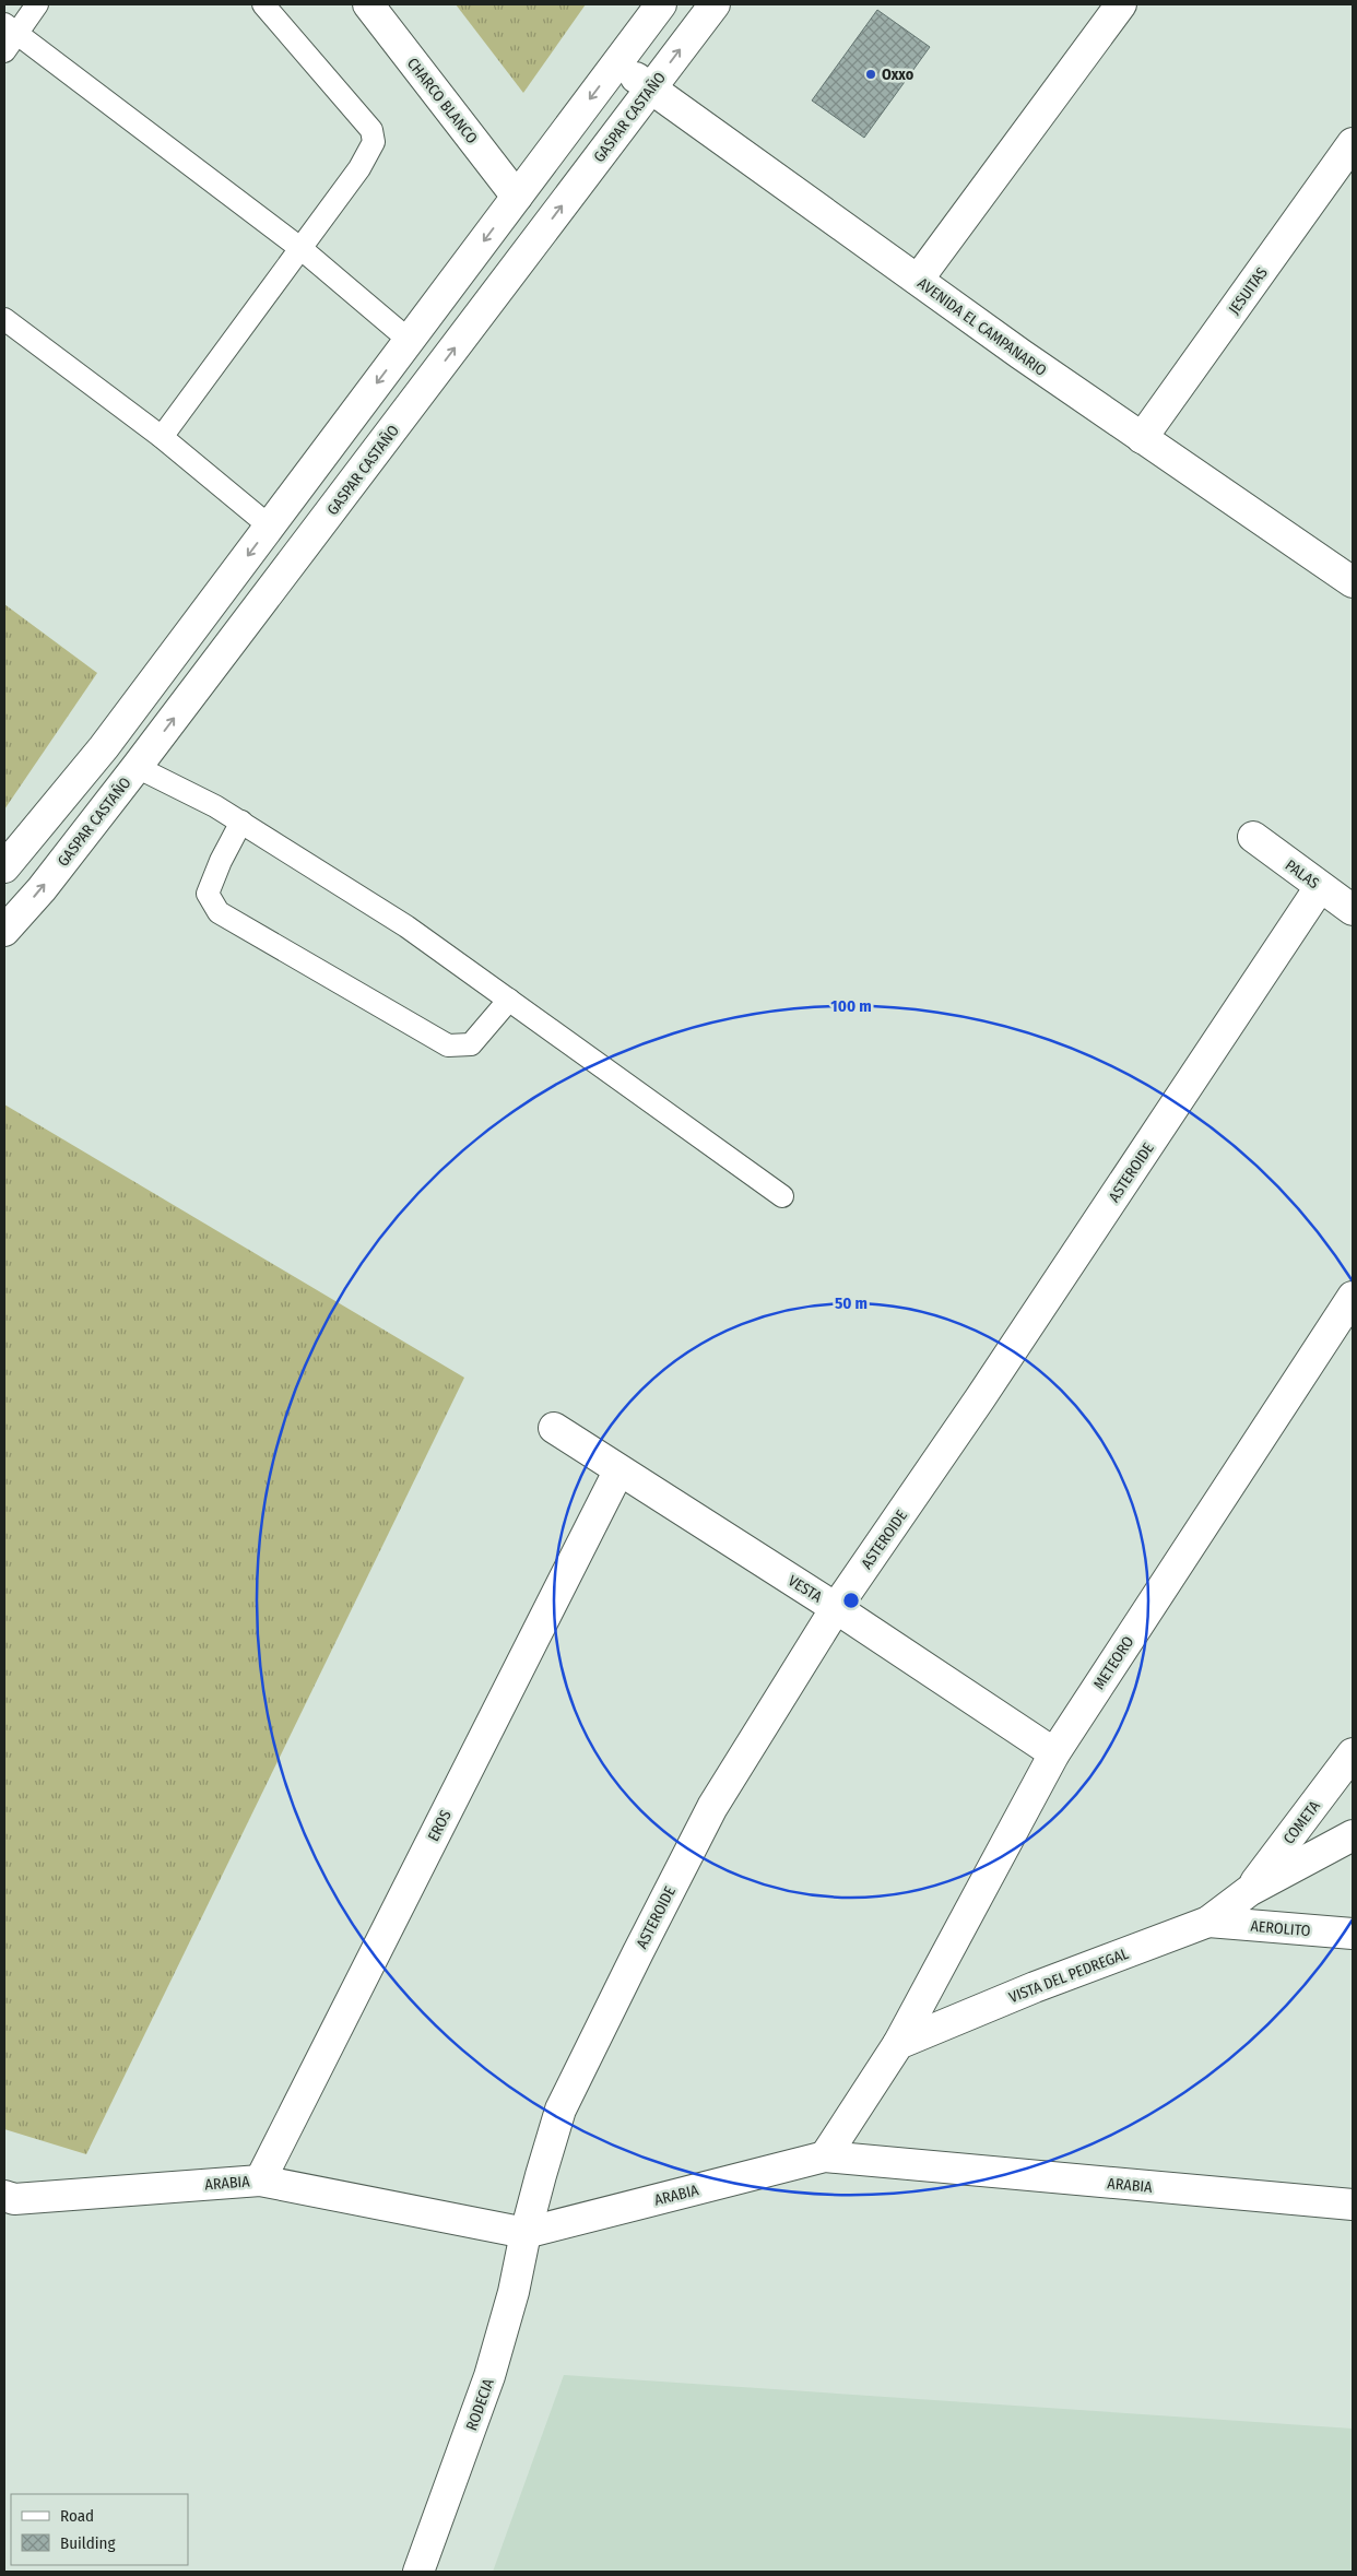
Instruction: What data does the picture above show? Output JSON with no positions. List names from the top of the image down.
{
  "streets": {
    "street": [
      "CHARCO BLANCO",
      "GASPAR CASTAÑO",
      "JESUITAS",
      "AVENIDA EL CAMPANARIO",
      "PALAS",
      "ASTEROIDE",
      "VESTA",
      "METEORO",
      "COMETA",
      "EROS",
      "AEROLITO",
      "VISTA DEL PEDREGAL",
      "ARABIA",
      "RODECIA"
    ]
  },
  "crossings": [
    ["GASPAR CASTAÑO", "AVENIDA EL CAMPANARIO"],
    ["JESUITAS", "AVENIDA EL CAMPANARIO"],
    ["PALAS", "ASTEROIDE"],
    ["ASTEROIDE", "VESTA"],
    ["ASTEROIDE", "ARABIA"],
    ["ASTEROIDE", "RODECIA"],
    ["VESTA", "METEORO"],
    ["VESTA", "EROS"],
    ["METEORO", "VISTA DEL PEDREGAL"],
    ["COMETA", "VISTA DEL PEDREGAL"],
    ["EROS", "ARABIA"],
    ["AEROLITO", "VISTA DEL PEDREGAL"],
    ["ARABIA", "RODECIA"]
  ],
  "places": ["Oxxo"],
  "legend": ["Road", "Building"],
  "rings": ["100 m", "50 m"]
}
